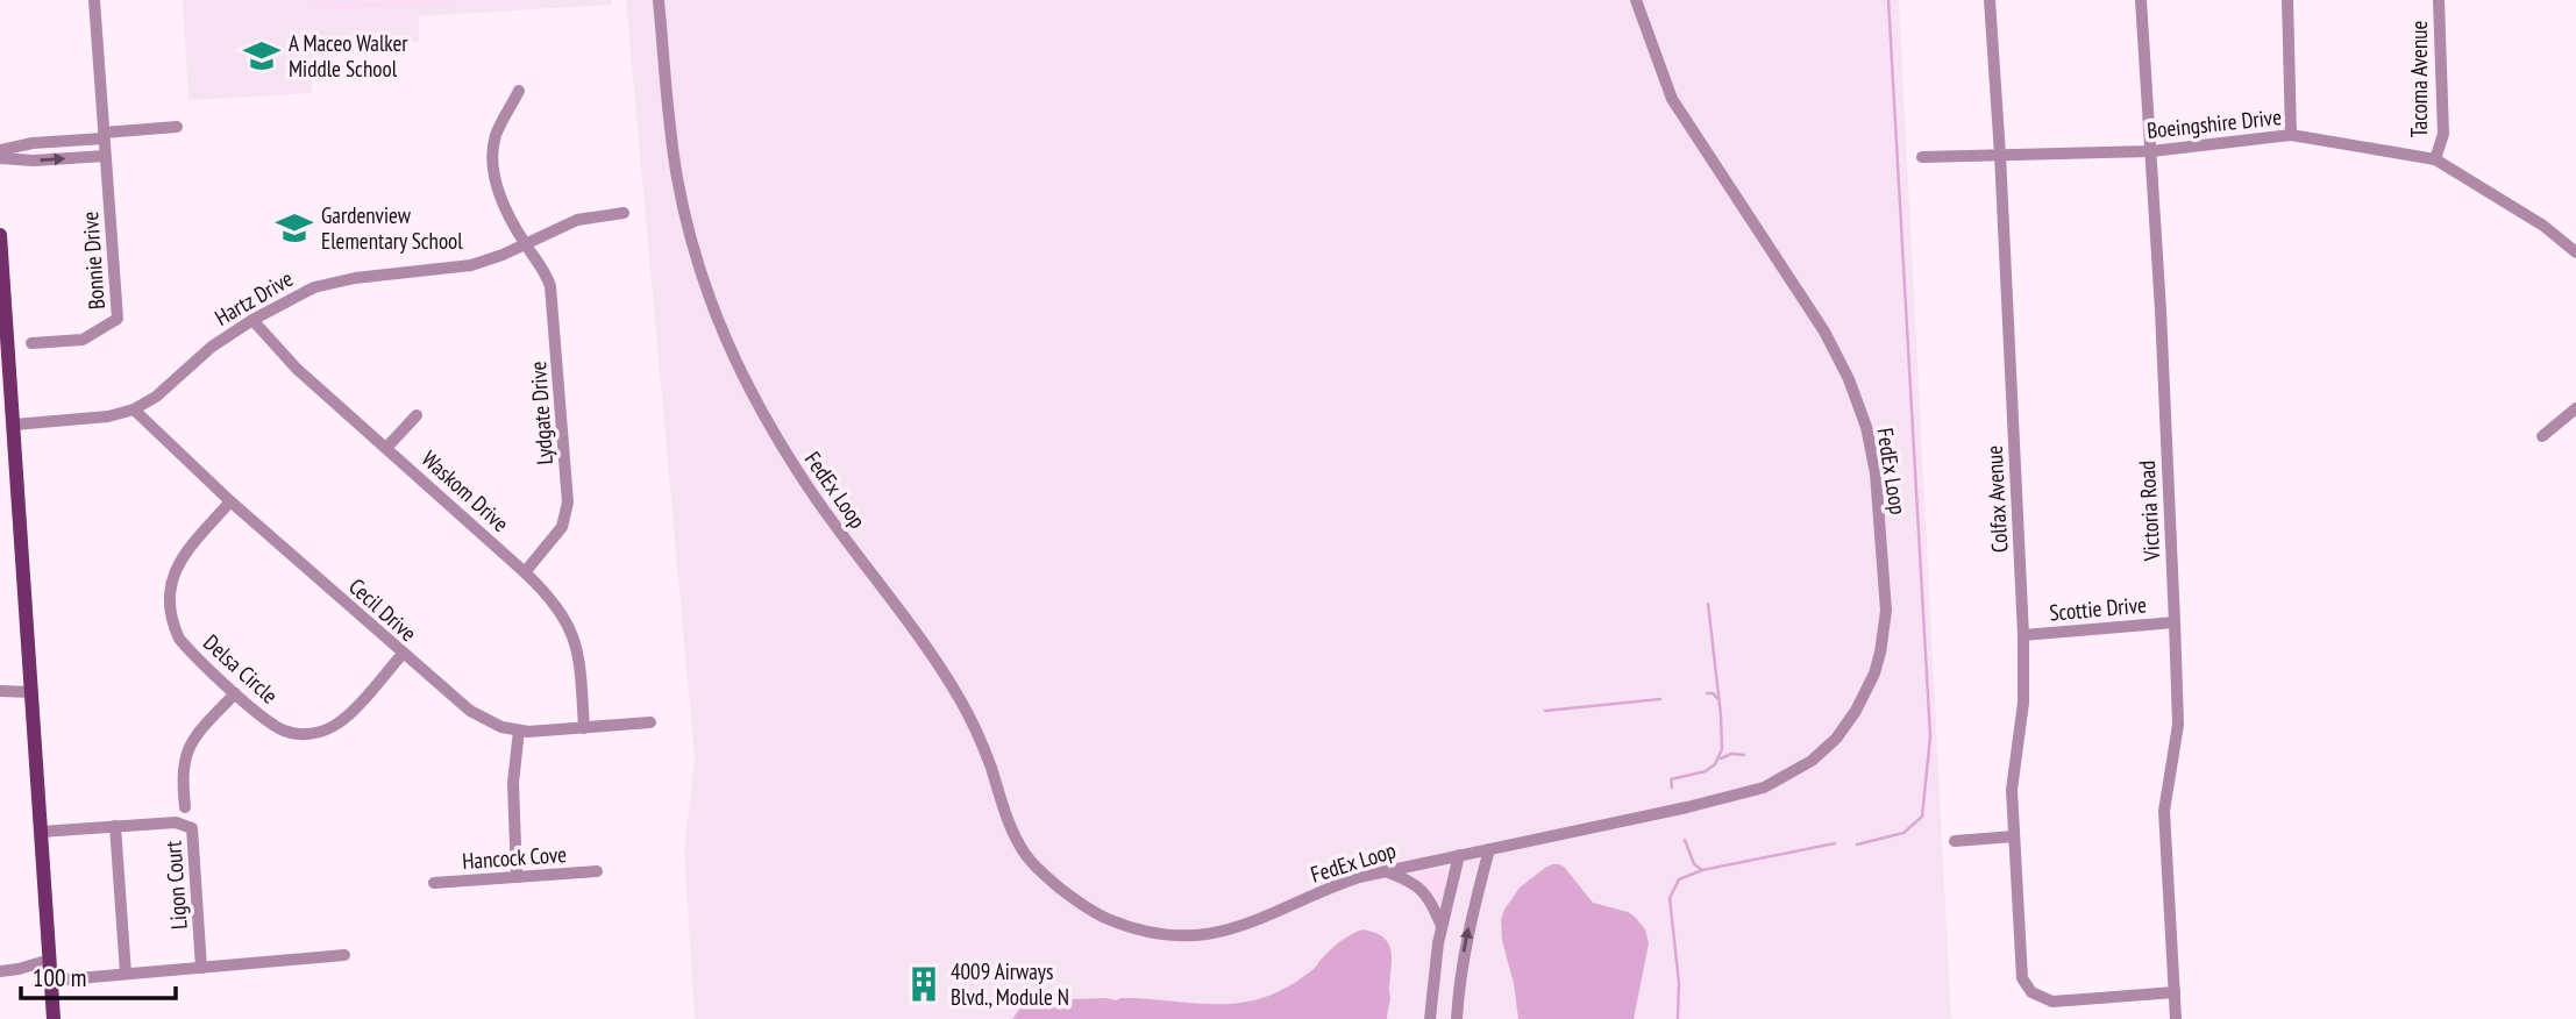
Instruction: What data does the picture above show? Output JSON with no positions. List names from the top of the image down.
{
  "streets": {
    "street": [
      "Tacoma Avenue",
      "Boeingshire Drive",
      "Bonnie Drive",
      "Hartz Drive",
      "Lydgate Drive",
      "FedEx Loop",
      "Waskom Drive",
      "Colfax Avenue",
      "Victoria Road",
      "Scottie Drive",
      "Cecil Drive",
      "Delsa Circle",
      "Hancock Cove",
      "Ligon Court"
    ]
  },
  "crossings": [
    ["Tacoma Avenue", "Boeingshire Drive"],
    ["Boeingshire Drive", "Colfax Avenue"],
    ["Boeingshire Drive", "Victoria Road"],
    ["Hartz Drive", "Lydgate Drive"],
    ["Hartz Drive", "Waskom Drive"],
    ["Hartz Drive", "Cecil Drive"],
    ["Lydgate Drive", "Waskom Drive"],
    ["Waskom Drive", "Cecil Drive"],
    ["Colfax Avenue", "Victoria Road"],
    ["Colfax Avenue", "Scottie Drive"],
    ["Victoria Road", "Scottie Drive"],
    ["Cecil Drive", "Delsa Circle"]
  ],
  "places": {
    "school or university": ["A Maceo Walker Middle School", "Gardenview Elementary School"],
    "building": ["4009 Airways Blvd., Module N"]
  },
  "scale_bar": "100 m"
}
